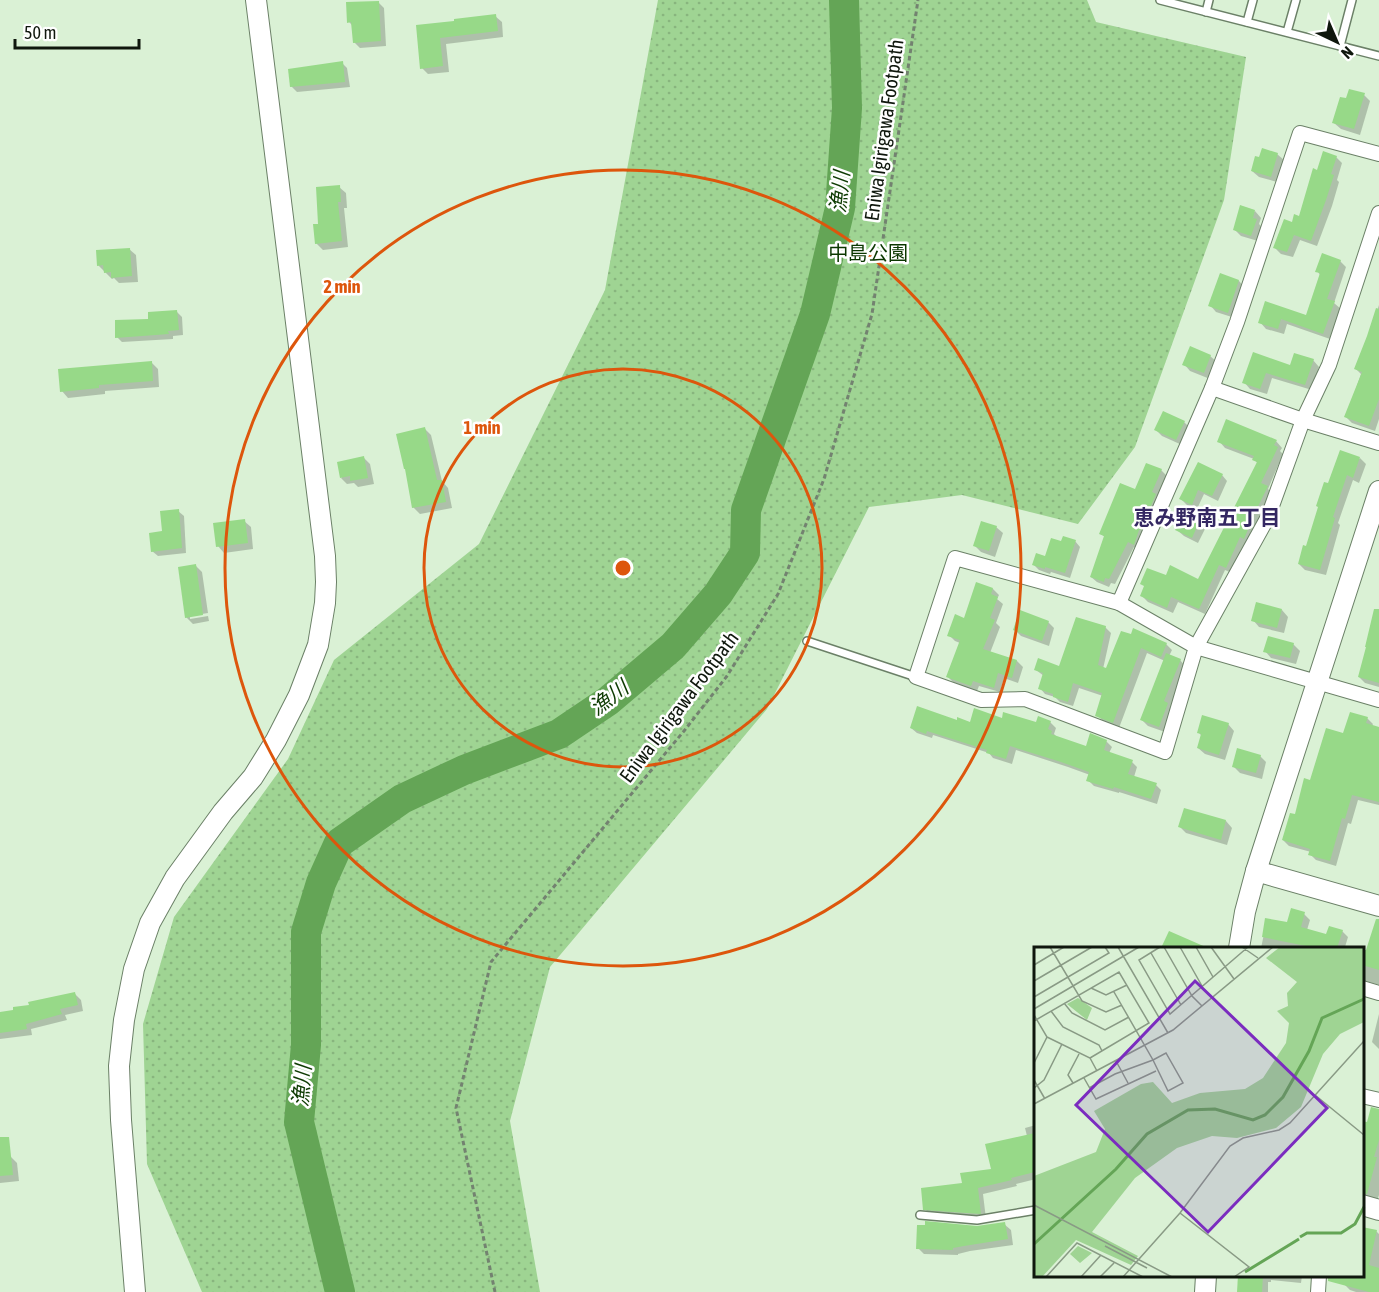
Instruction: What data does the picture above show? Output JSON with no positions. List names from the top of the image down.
{
  "streets": {
    "path": ["Eniwa Igirigawa Footpath"]
  },
  "districts": ["恵み野南五丁目"],
  "water": ["漁川"],
  "parks": ["中島公園"],
  "scale_bar": "50 m",
  "north": "bottom right",
  "rings": ["2 min", "1 min"]
}
